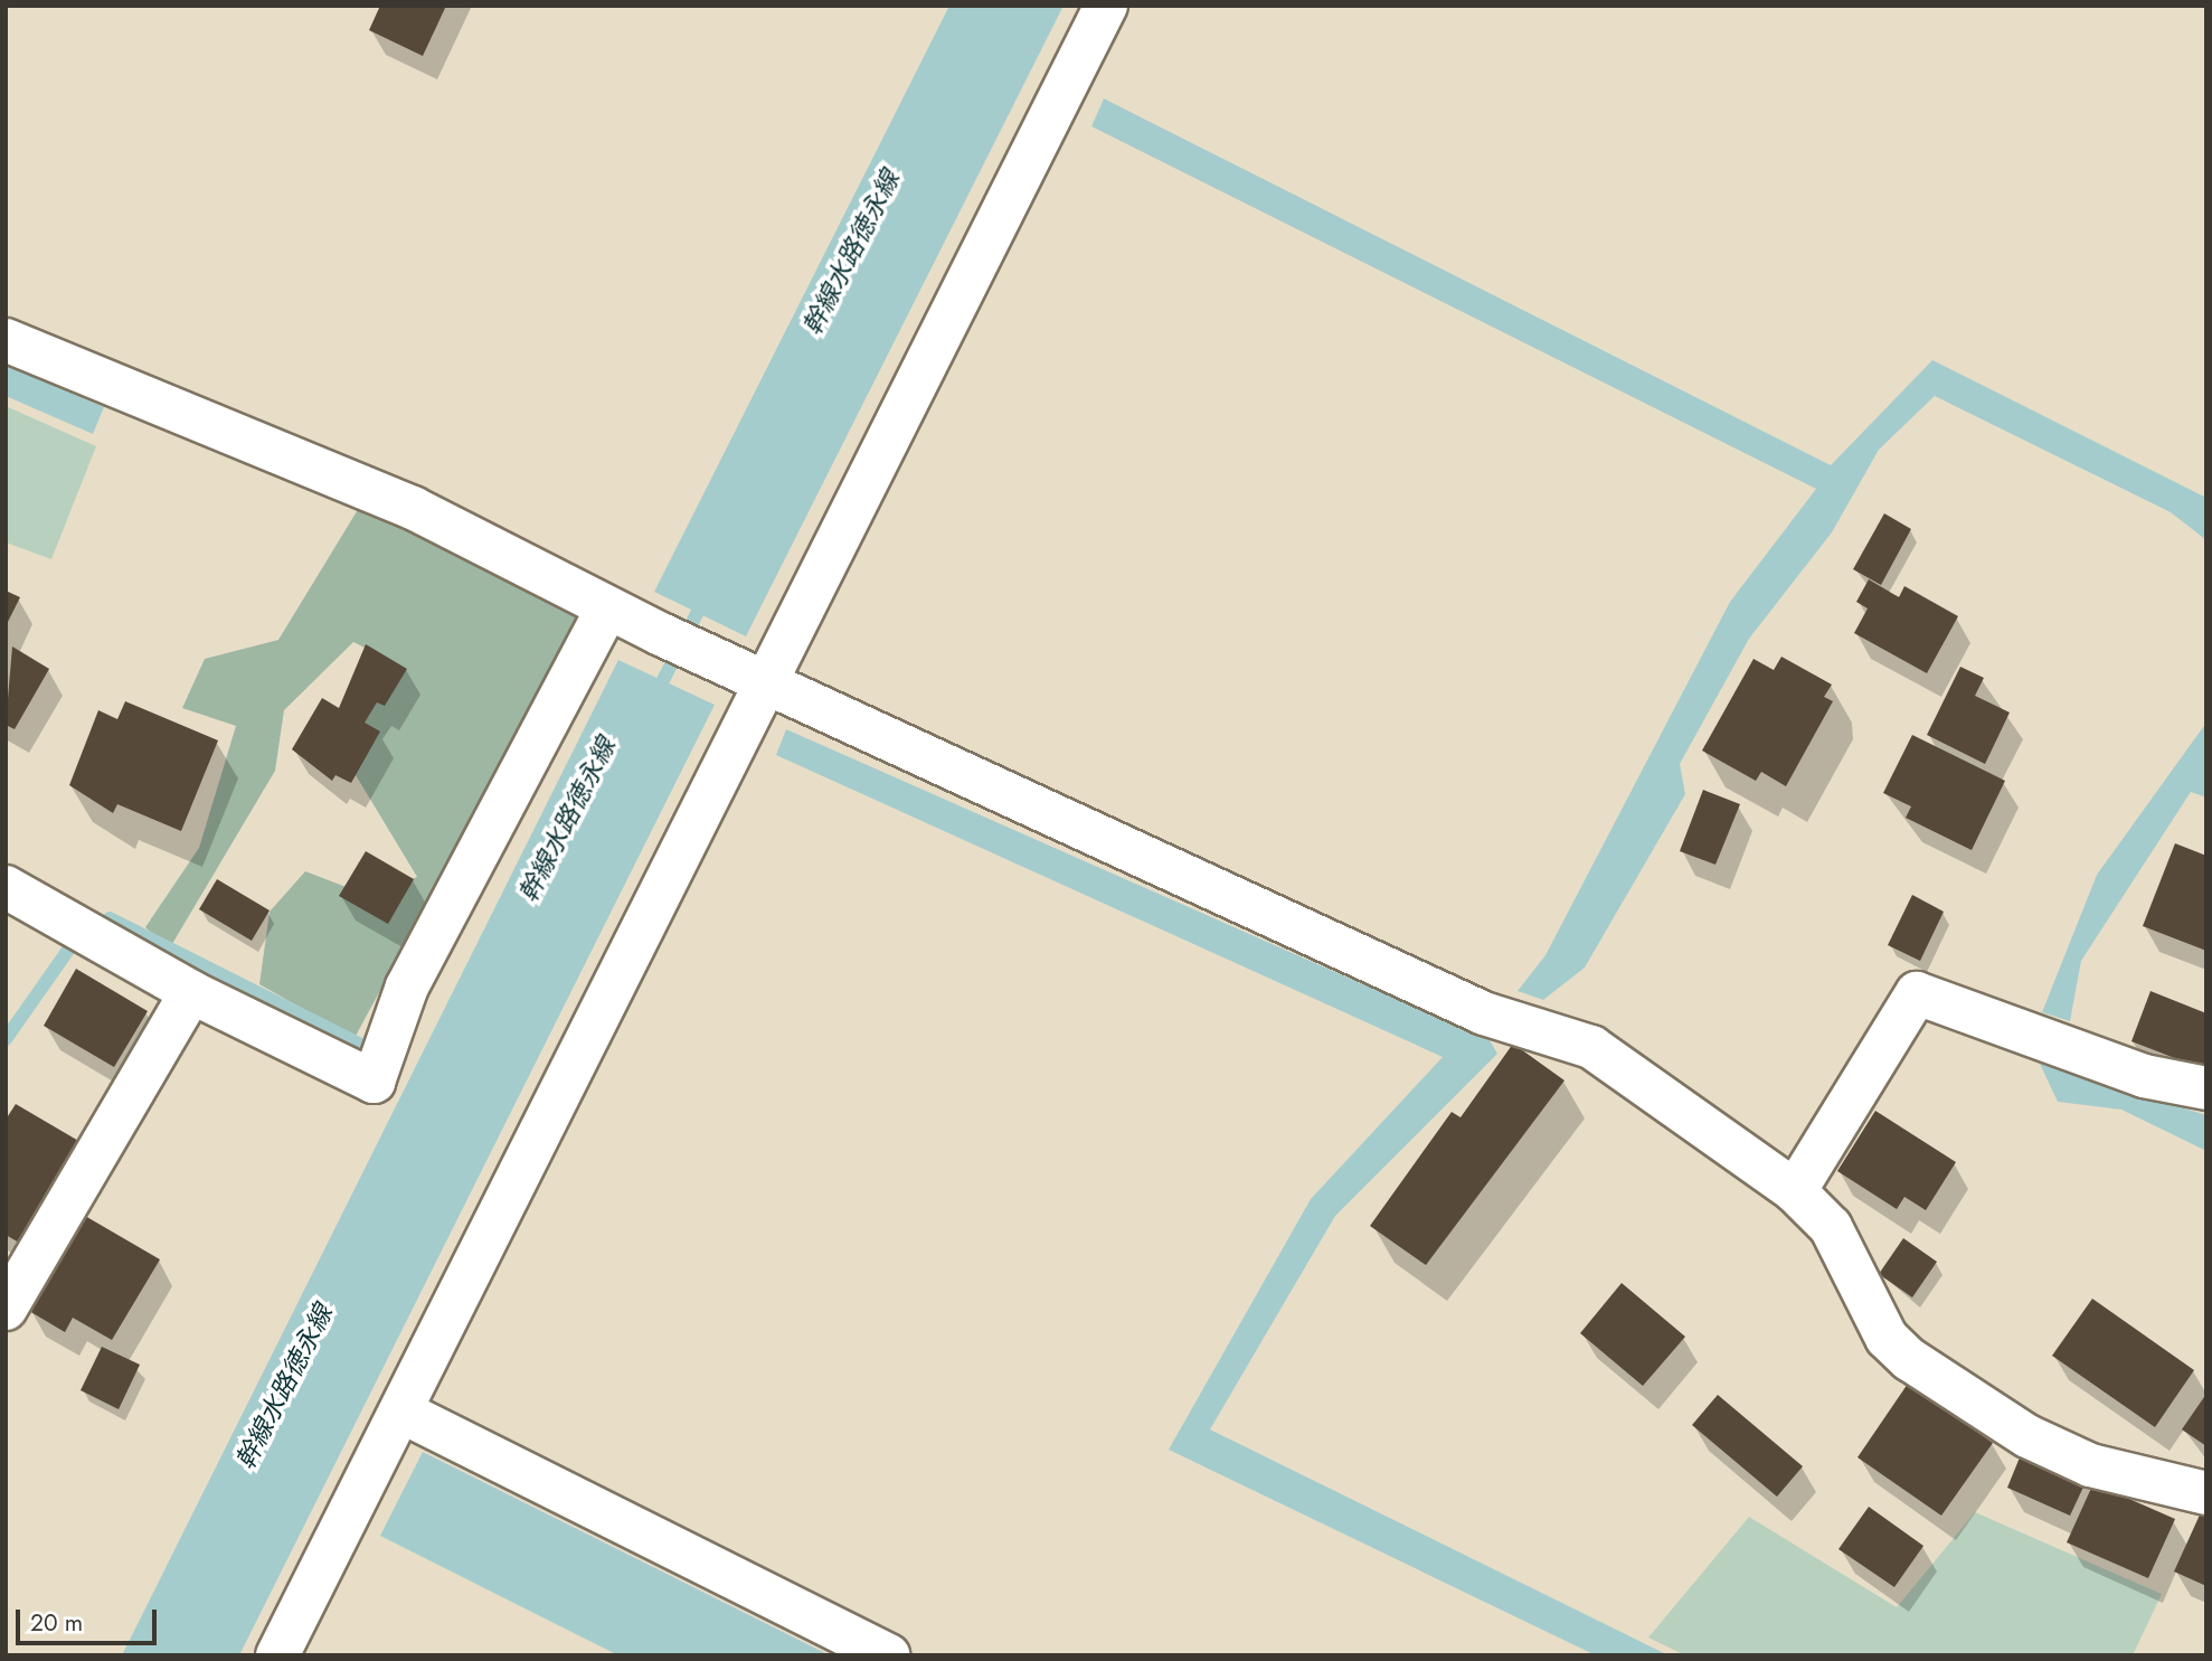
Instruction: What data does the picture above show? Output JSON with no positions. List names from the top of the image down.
{
  "water": ["幹線水路徳永線"],
  "scale_bar": "20 m"
}
